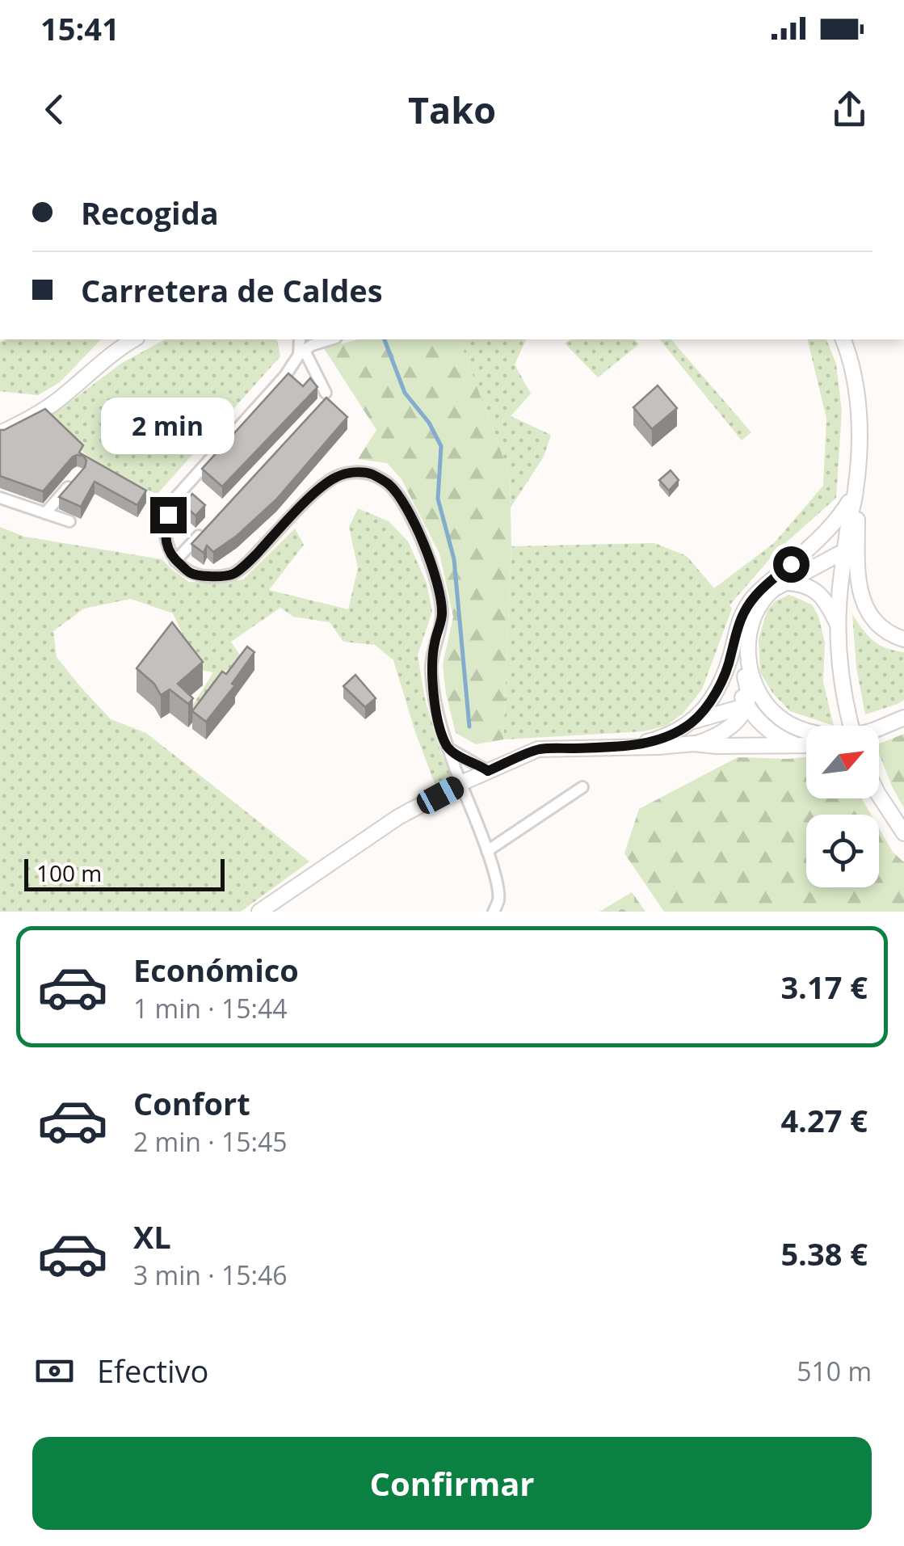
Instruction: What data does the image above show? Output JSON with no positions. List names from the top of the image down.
{
  "scale_bar": "100 m",
  "north": "top right",
  "page": {
    "status": "15:41",
    "header": "Tako",
    "banner": ["Recogida", "Carretera de Caldes"],
    "bubble": "2 min",
    "scale": "100 m",
    "list": [
      {
        "name": "Económico",
        "note": "1 min · 15:44",
        "value": "3.17 €"
      },
      {
        "name": "Confort",
        "note": "2 min · 15:45",
        "value": "4.27 €"
      },
      {
        "name": "XL",
        "note": "3 min · 15:46",
        "value": "5.38 €"
      }
    ],
    "pay": ["Efectivo", "510 m"],
    "buttons": "Confirmar"
  }
}
